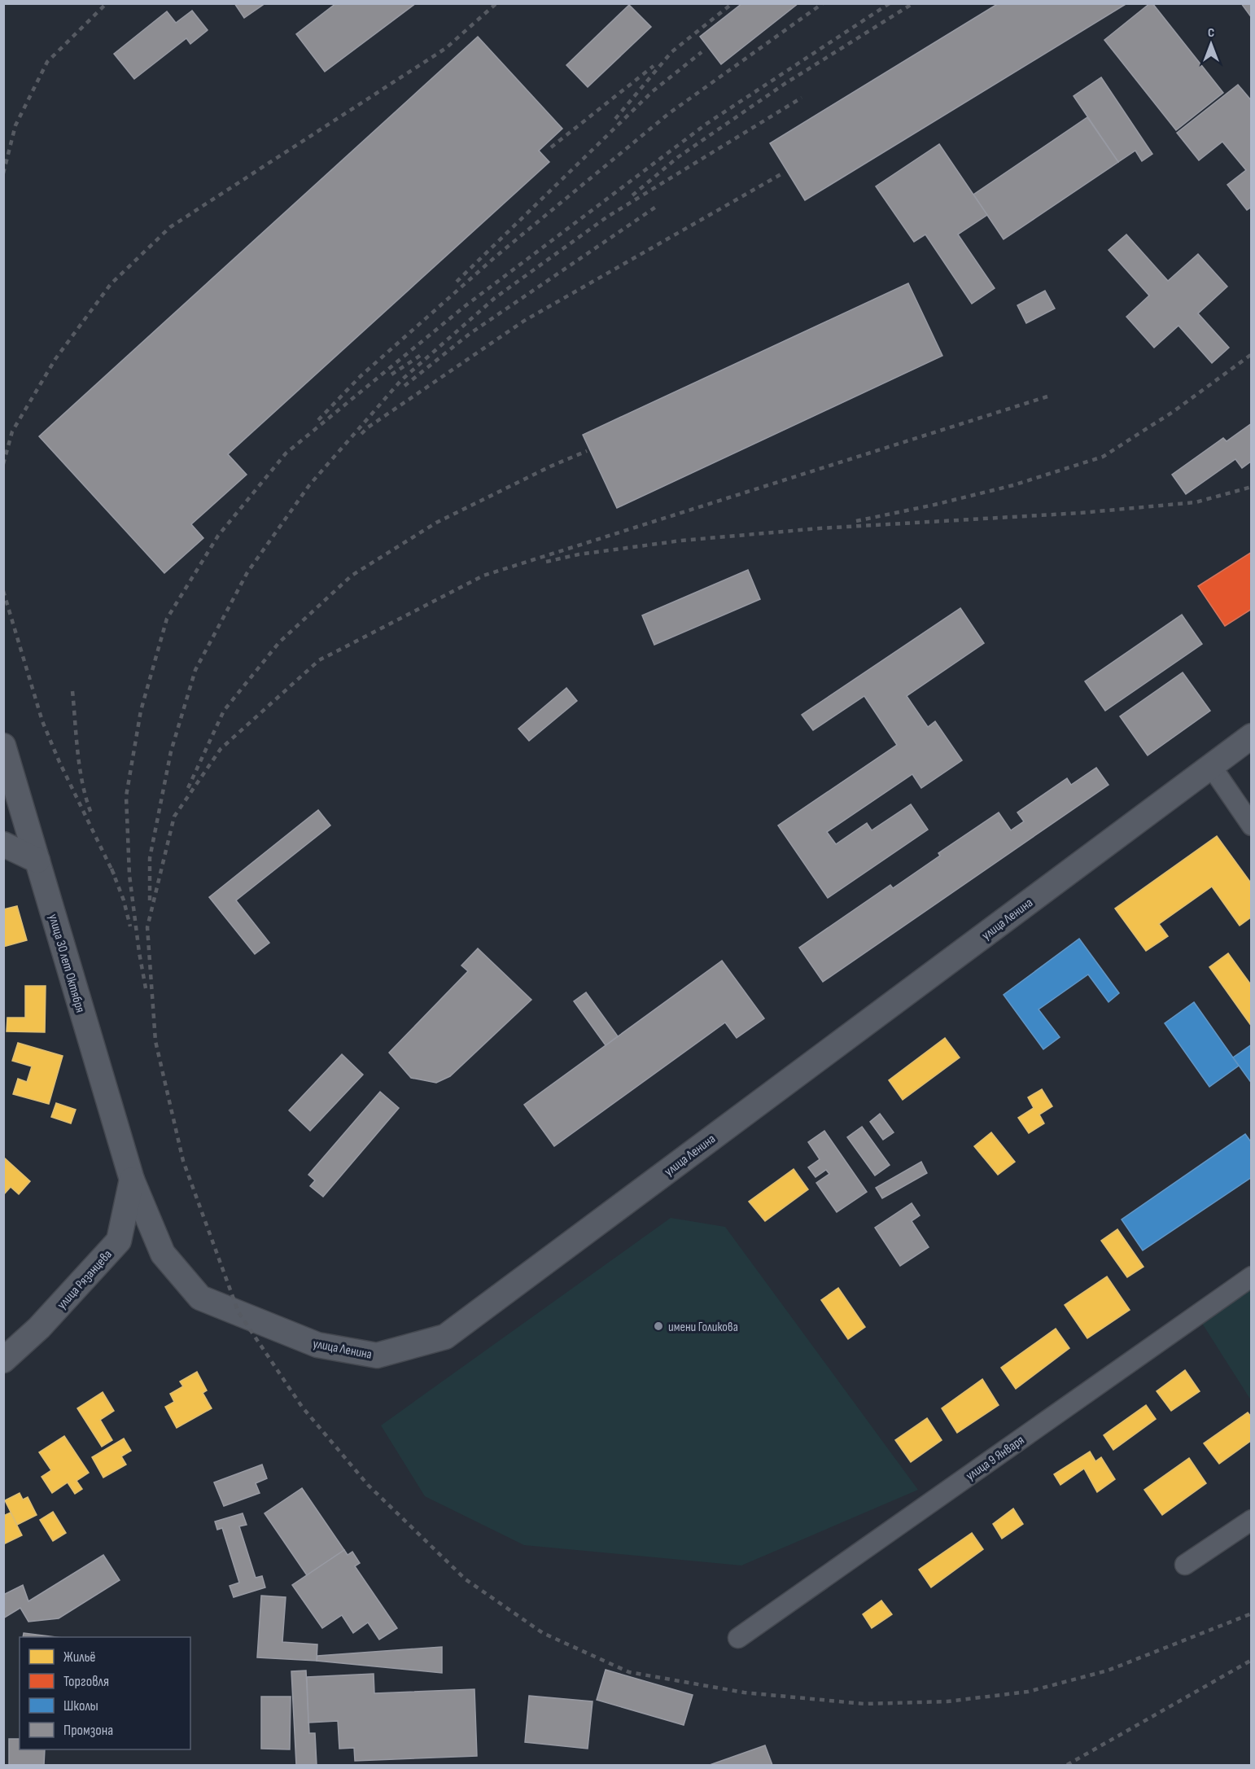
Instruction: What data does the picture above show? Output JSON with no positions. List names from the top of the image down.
{
  "streets": {
    "street": [
      "улица Ленина",
      "улица 30 лет Октября",
      "улица Рязанцева",
      "улица 9 Января"
    ]
  },
  "crossings": [
    ["улица Ленина", "улица 30 лет Октября"],
    ["улица Ленина", "улица Рязанцева"],
    ["улица 30 лет Октября", "улица Рязанцева"]
  ],
  "places": ["имени Голикова"],
  "legend": [
    "Жильё",
    "Торговля",
    "Школы",
    "Промзона"
  ],
  "north": "top"
}
